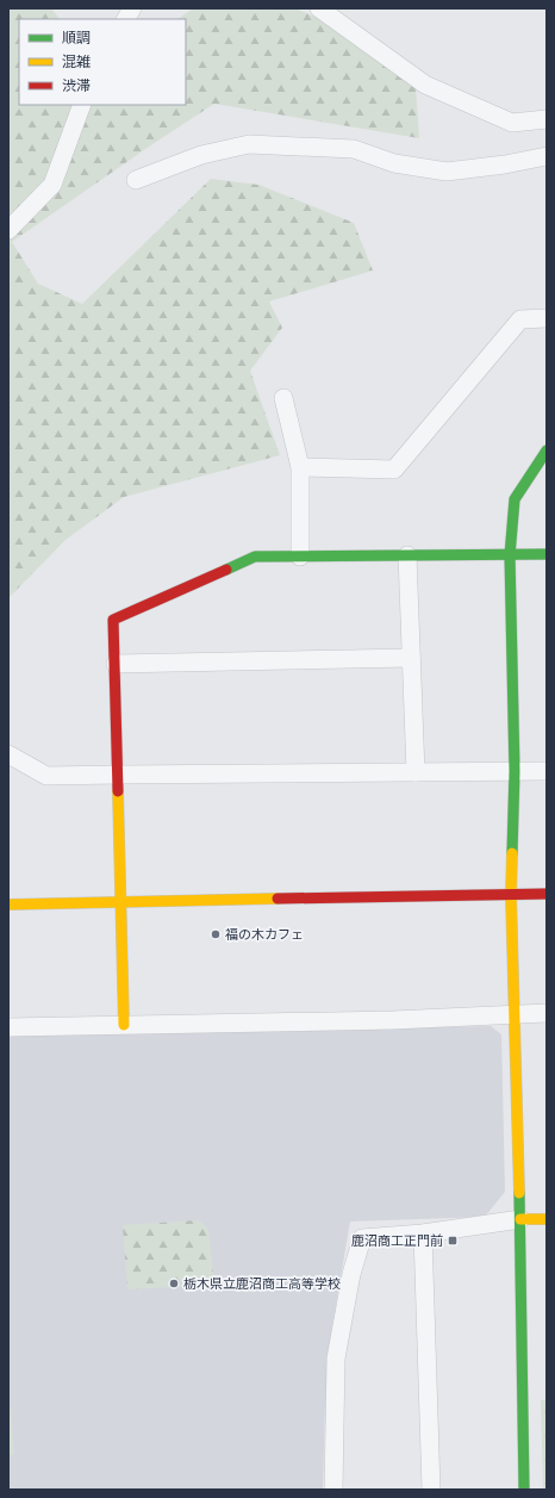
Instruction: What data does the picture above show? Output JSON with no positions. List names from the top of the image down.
{
  "places": {
    "other": ["福の木カフェ", "栃木県立鹿沼商工高等学校"],
    "transit": ["鹿沼商工正門前"]
  },
  "legend": ["順調", "混雑", "渋滞"]
}
